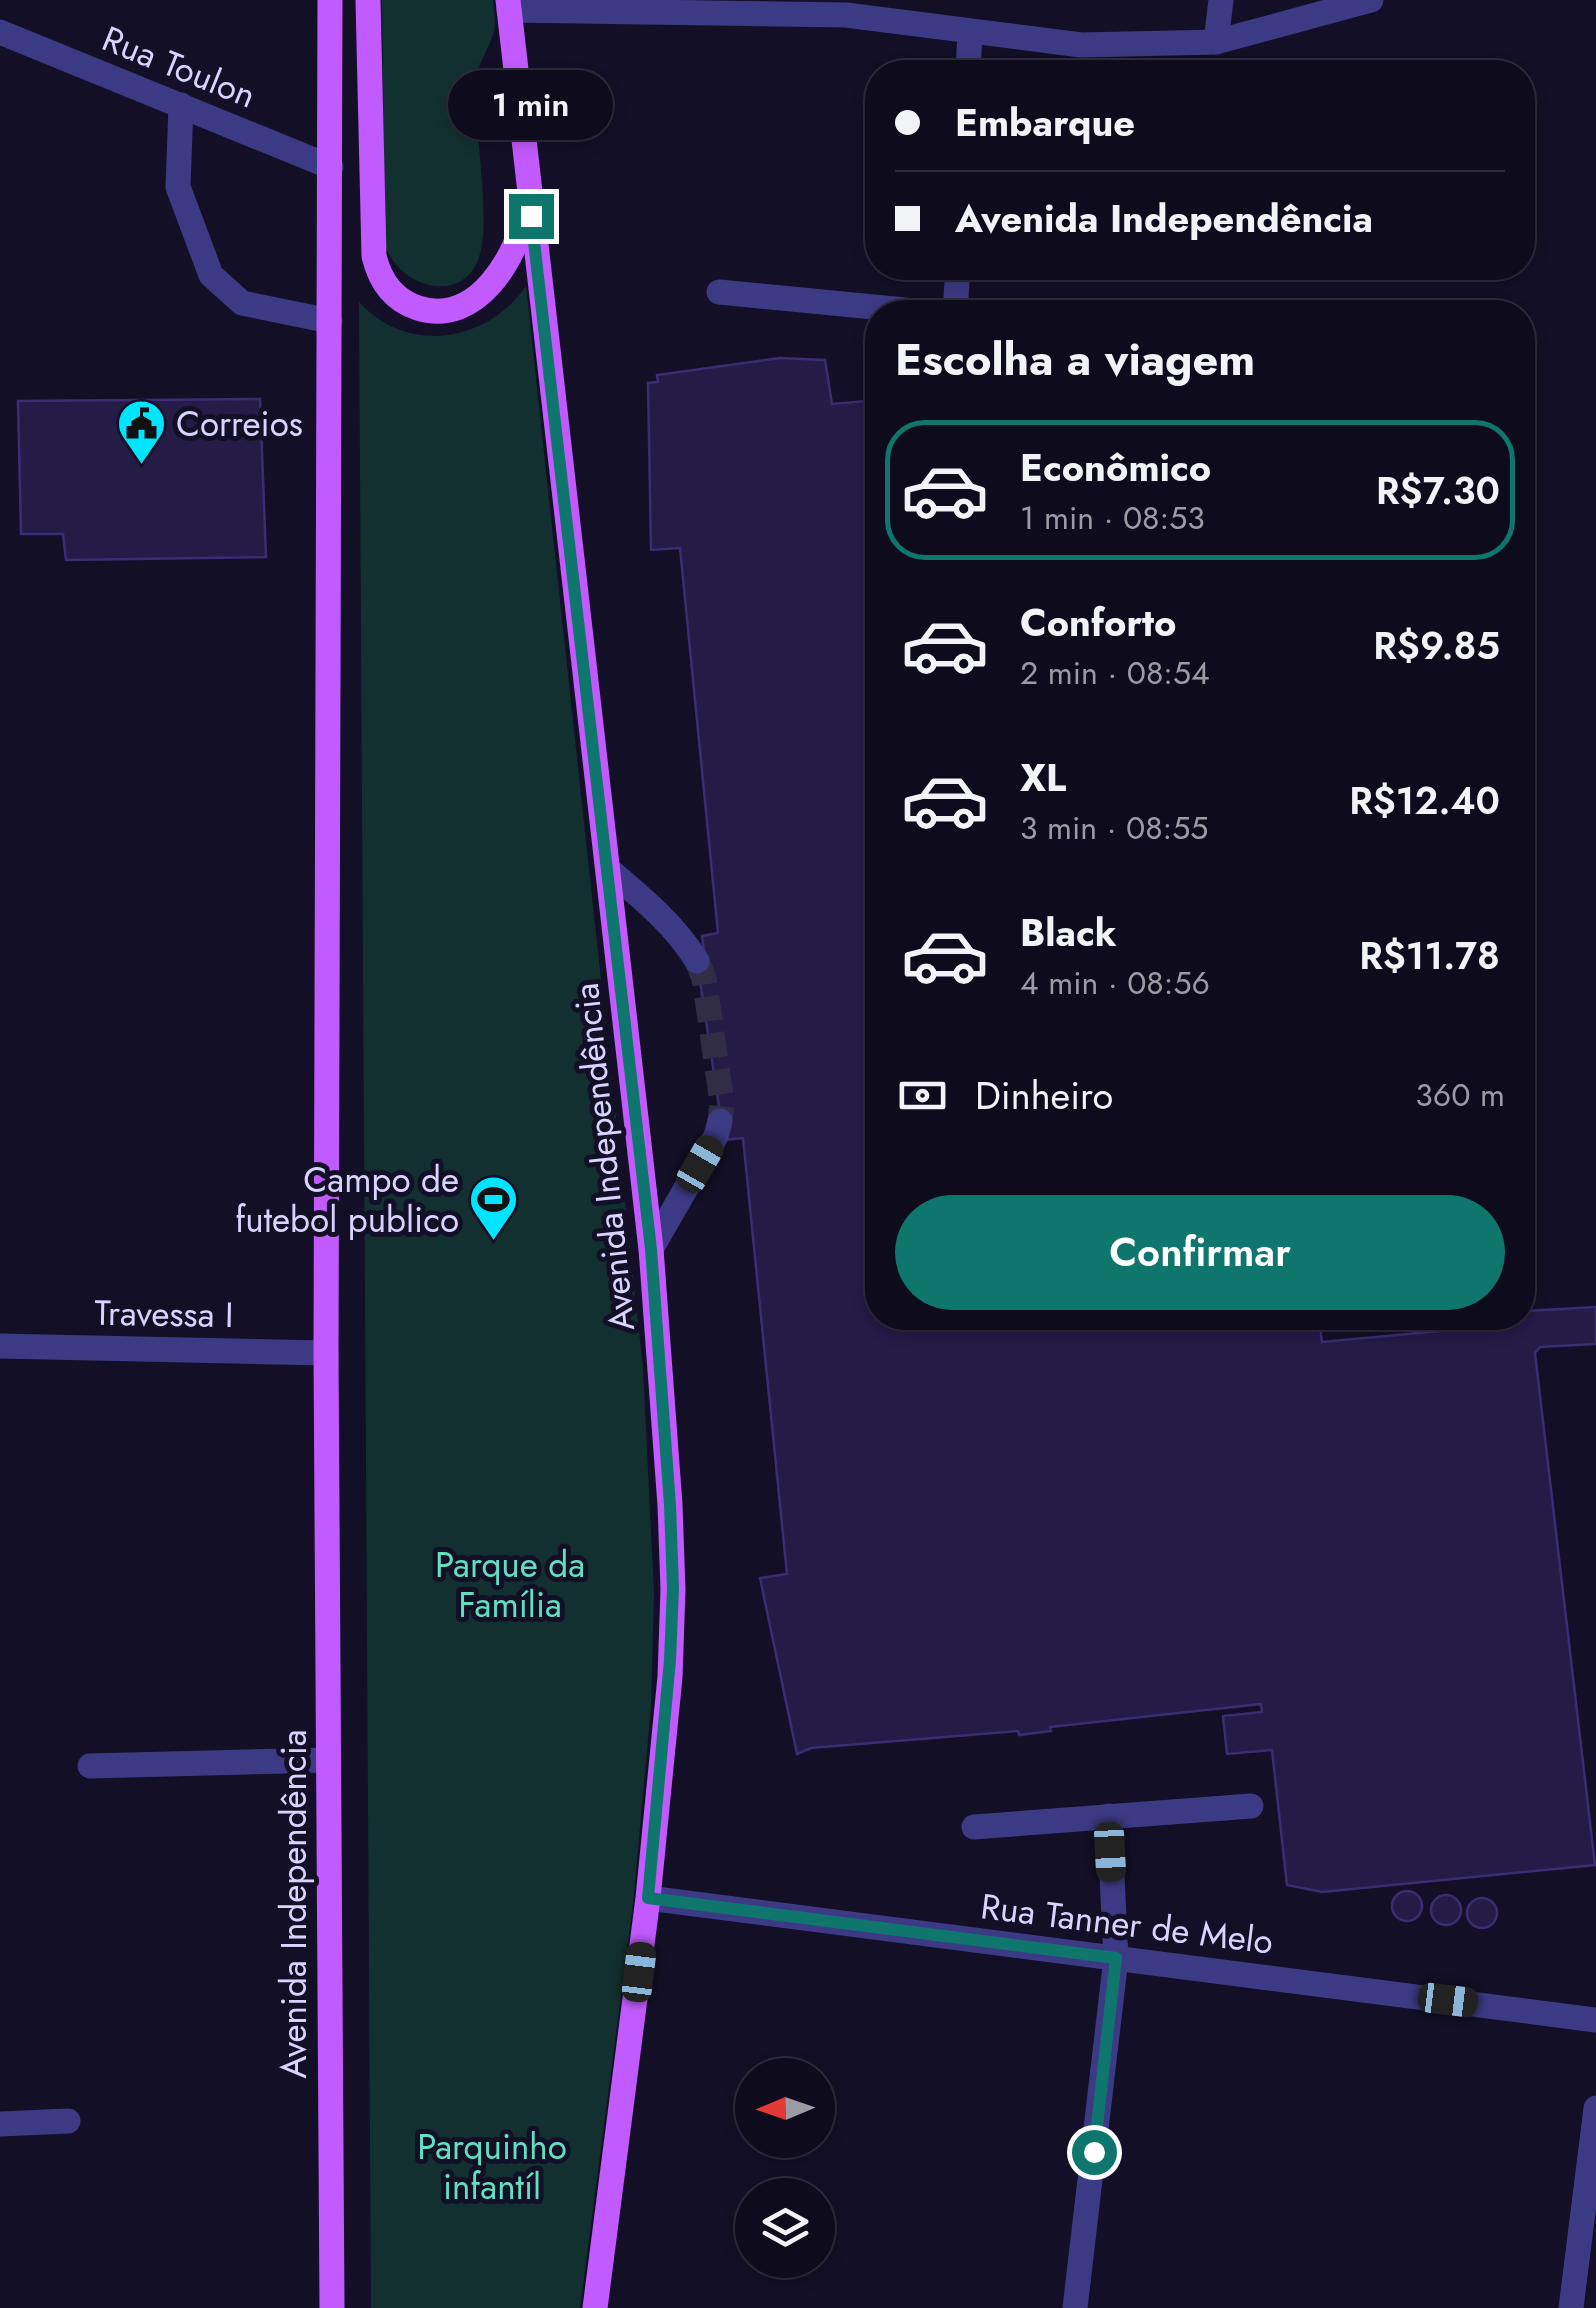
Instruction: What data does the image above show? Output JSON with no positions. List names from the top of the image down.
{
  "streets": {
    "main road": ["Avenida Independência"],
    "street": ["Rua Toulon", "Travessa I", "Rua Tanner de Melo"]
  },
  "crossings": [
    ["Rua Toulon", "Avenida Independência"],
    ["Avenida Independência", "Travessa I"],
    ["Avenida Independência", "Rua Tanner de Melo"]
  ],
  "parks": ["Parque da Família", "Parquinho infantíl"],
  "places": {
    "public building": ["Correios"],
    "sports": ["Campo de futebol publico"]
  },
  "north": "left",
  "page": {
    "banner": ["Embarque", "Avenida Independência"],
    "bubble": "1 min",
    "heading": "Escolha a viagem",
    "list": [
      {
        "name": "Econômico",
        "note": "1 min · 08:53",
        "value": "R$7.30"
      },
      {
        "name": "Conforto",
        "note": "2 min · 08:54",
        "value": "R$9.85"
      },
      {
        "name": "XL",
        "note": "3 min · 08:55",
        "value": "R$12.40"
      },
      {
        "name": "Black",
        "note": "4 min · 08:56",
        "value": "R$11.78"
      }
    ],
    "pay": ["Dinheiro", "360 m"],
    "buttons": "Confirmar"
  }
}
